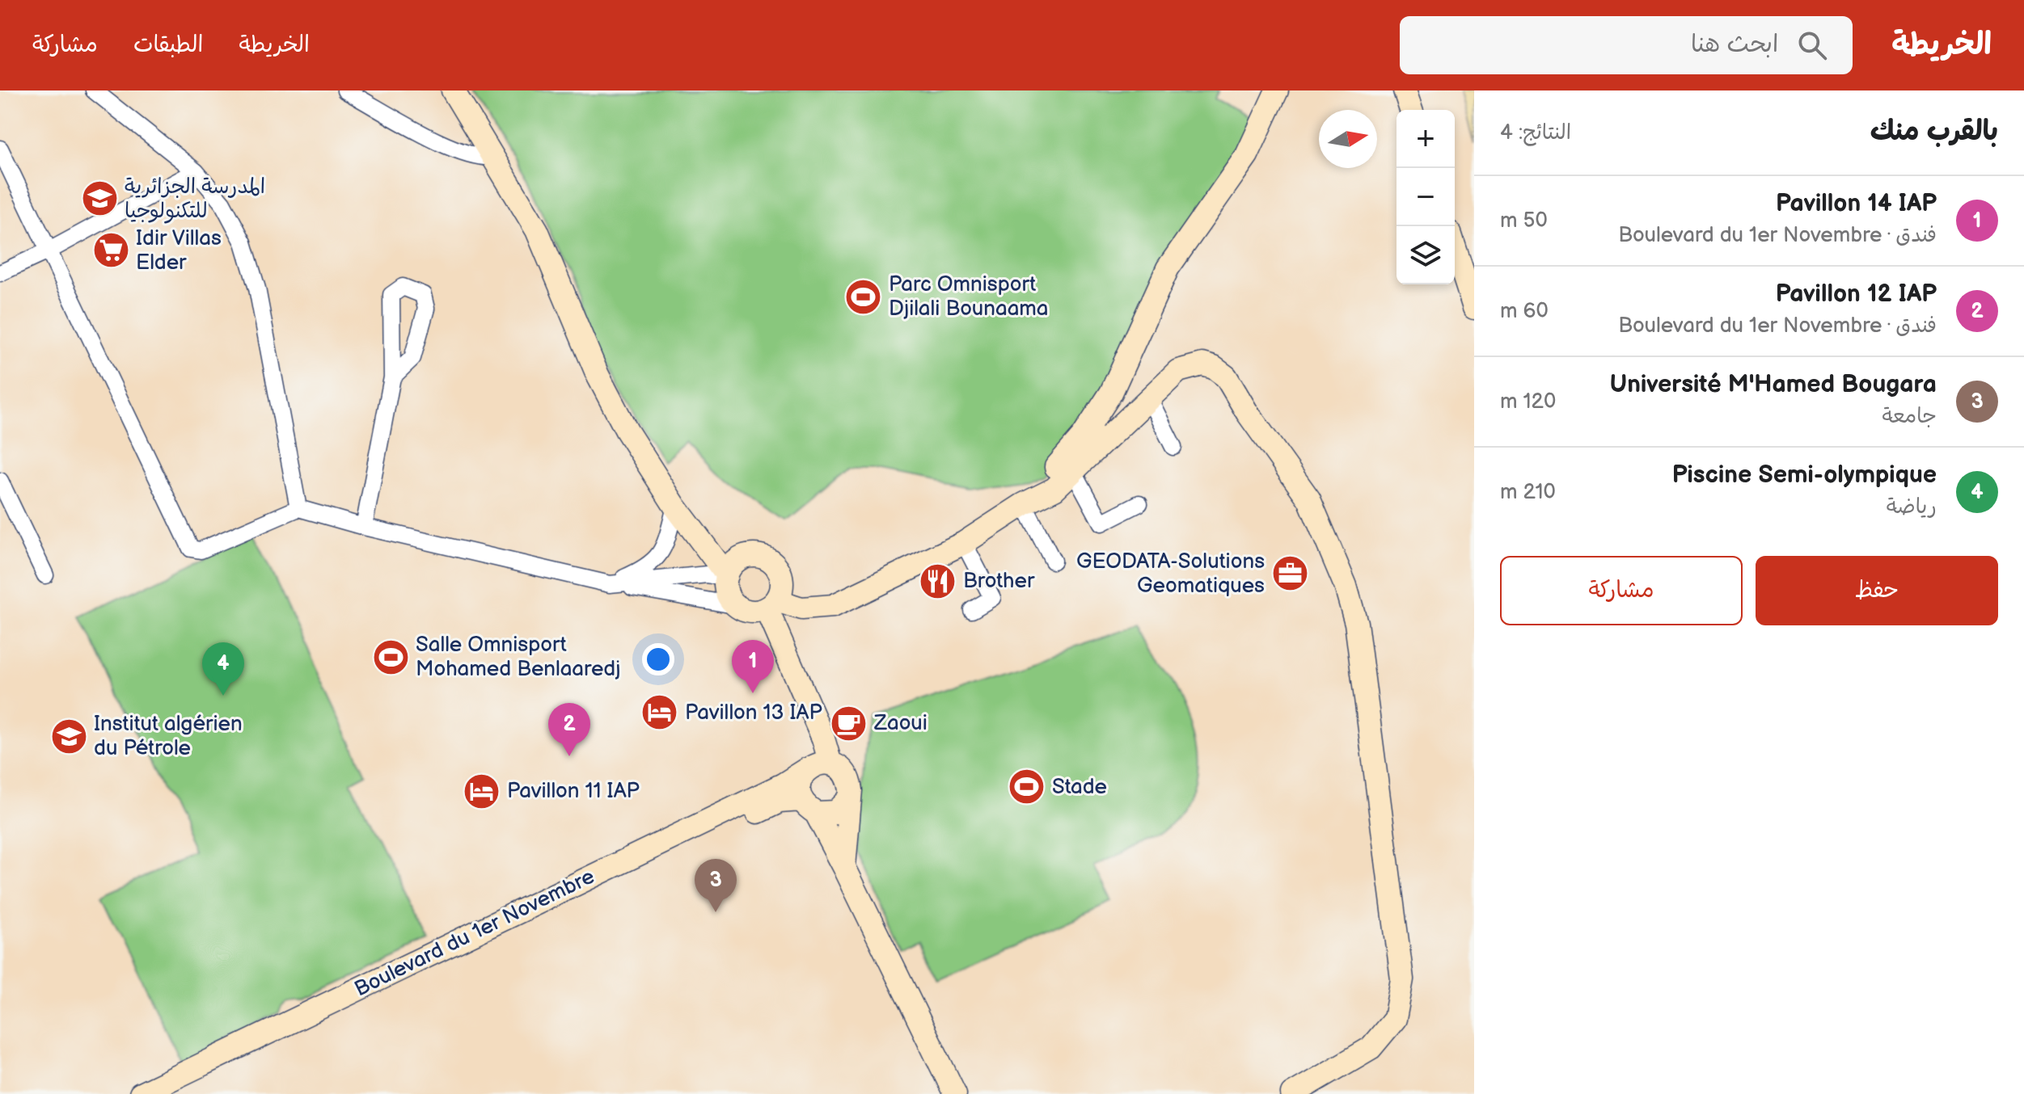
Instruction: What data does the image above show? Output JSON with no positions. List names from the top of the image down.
{
  "streets": {
    "street": ["Boulevard du 1er Novembre"]
  },
  "places": {
    "school or university": ["المدرسة الجزائرية للتكنولوجيا", "Institut algérien du Pétrole"],
    "supermarket": ["Idir Villas Elder"],
    "sports": ["Parc Omnisport Djilali Bounaama", "Salle Omnisport Mohamed Benlaaredj", "Stade"],
    "office": ["GEODATA-Solutions Geomatiques"],
    "restaurant": ["Brother"],
    "hotel": ["Pavillon 13 IAP", "Pavillon 11 IAP"],
    "cafe": ["Zaoui"]
  },
  "north": "right",
  "page": {
    "header": "الخريطة",
    "search": "ابحث هنا",
    "nav": ["الخريطة", "الطبقات", "مشاركة"],
    "heading": ["بالقرب منك", "النتائج: 4"],
    "map_buttons": ["+", "−"],
    "list": [
      {
        "mark": "1",
        "name": "Pavillon 14 IAP",
        "note": "فندق · Boulevard du 1er Novembre",
        "value": "50 m"
      },
      {
        "mark": "2",
        "name": "Pavillon 12 IAP",
        "note": "فندق · Boulevard du 1er Novembre",
        "value": "60 m"
      },
      {
        "mark": "3",
        "name": "Université M'Hamed Bougara",
        "note": "جامعة",
        "value": "120 m"
      },
      {
        "mark": "4",
        "name": "Piscine Semi-olympique",
        "note": "رياضة",
        "value": "210 m"
      }
    ],
    "buttons": ["حفظ", "مشاركة"],
    "pins": [
      "1",
      "4",
      "2",
      "3"
    ]
  }
}
